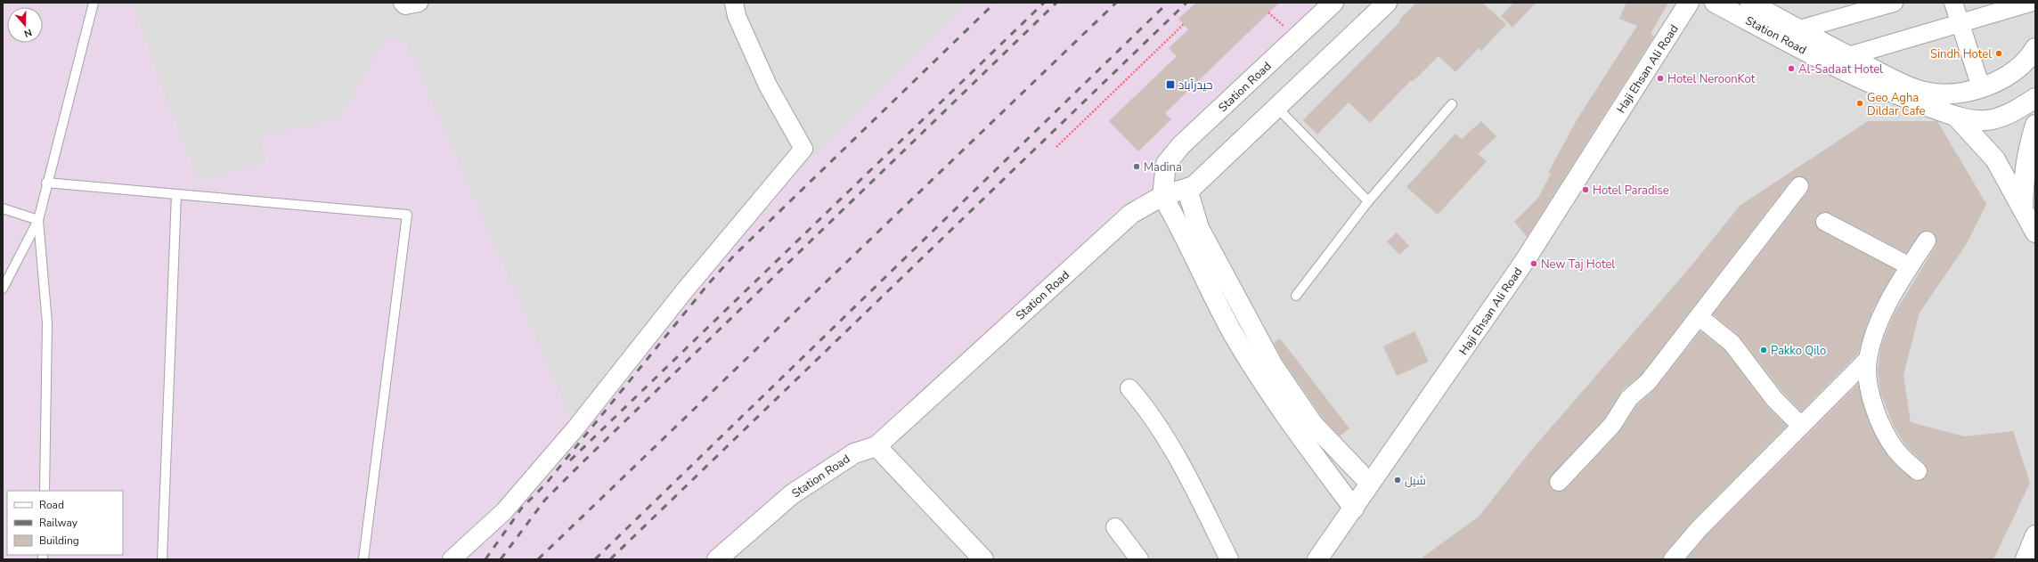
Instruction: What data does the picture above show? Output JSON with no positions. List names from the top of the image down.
{
  "streets": {
    "street": ["Station Road", "Haji Ehsan Ali Road"]
  },
  "places": {
    "other": [
      "Sindh Hotel",
      "Al-Sadaat Hotel",
      "Hotel NeroonKot",
      "Geo Agha Dildar Cafe",
      "Madina",
      "Hotel Paradise",
      "New Taj Hotel",
      "Pakko Qilo",
      "شیل"
    ],
    "transit": ["حیدرآباد"]
  },
  "legend": ["Road", "Railway", "Building"],
  "north": "bottom"
}
